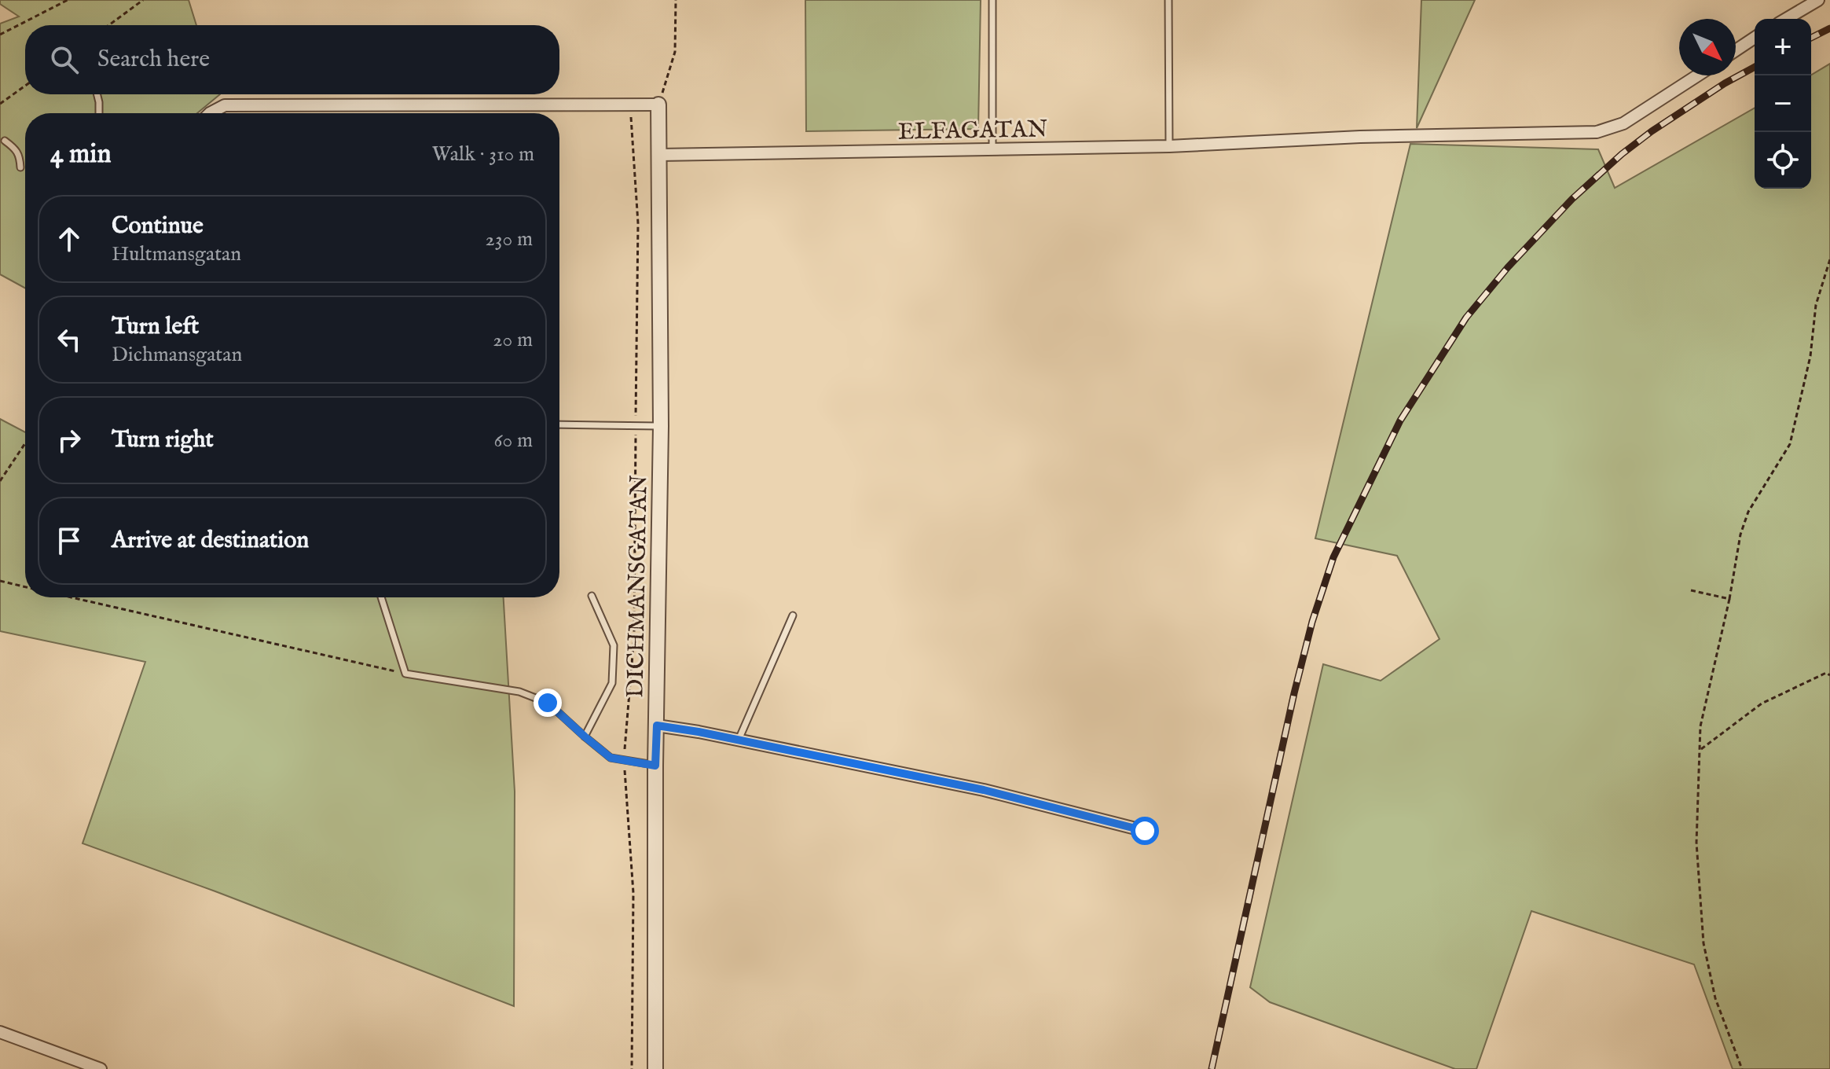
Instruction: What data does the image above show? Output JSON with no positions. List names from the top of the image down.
{
  "streets": {
    "street": ["ELFAGATAN", "DICHMANSGATAN"]
  },
  "crossings": [
    ["ELFAGATAN", "DICHMANSGATAN"]
  ],
  "north": "bottom right",
  "page": {
    "map_buttons": ["+", "−"],
    "search": "Search here",
    "heading": ["4 min", "Walk · 310 m"],
    "list": [
      ["Continue", "Hultmansgatan", "230 m"],
      ["Turn left", "Dichmansgatan", "20 m"],
      ["Turn right", "60 m"],
      "Arrive at destination"
    ]
  }
}
